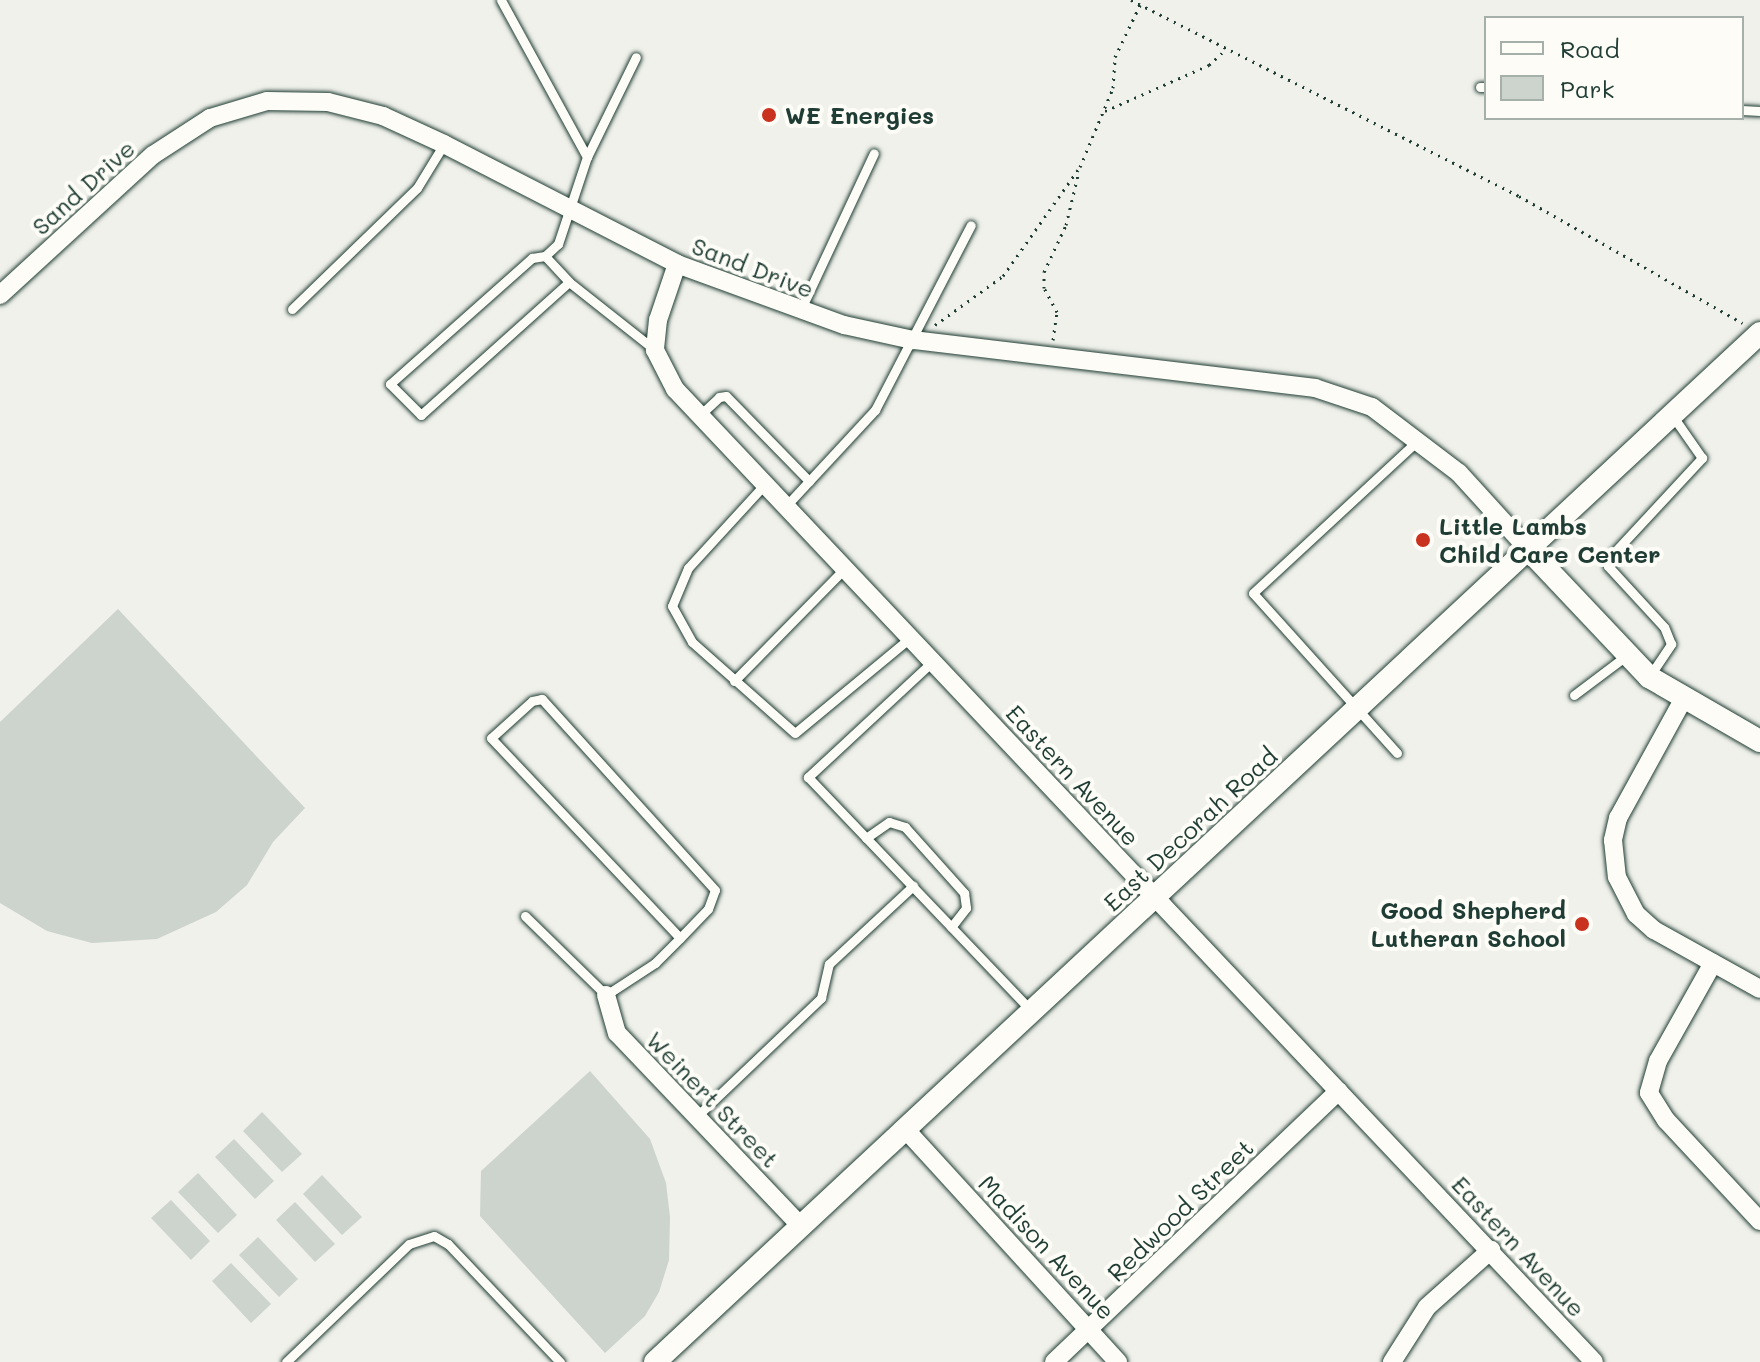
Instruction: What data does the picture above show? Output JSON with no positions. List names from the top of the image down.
{
  "streets": {
    "street": [
      "Sand Drive",
      "Eastern Avenue",
      "East Decorah Road",
      "Weinert Street",
      "Redwood Street",
      "Madison Avenue"
    ]
  },
  "crossings": [
    ["Sand Drive", "East Decorah Road"],
    ["Eastern Avenue", "East Decorah Road"],
    ["Eastern Avenue", "Redwood Street"],
    ["East Decorah Road", "Weinert Street"],
    ["East Decorah Road", "Madison Avenue"],
    ["Redwood Street", "Madison Avenue"]
  ],
  "places": ["WE Energies", "Little Lambs Child Care Center", "Good Shepherd Lutheran School"],
  "legend": ["Road", "Park"]
}
